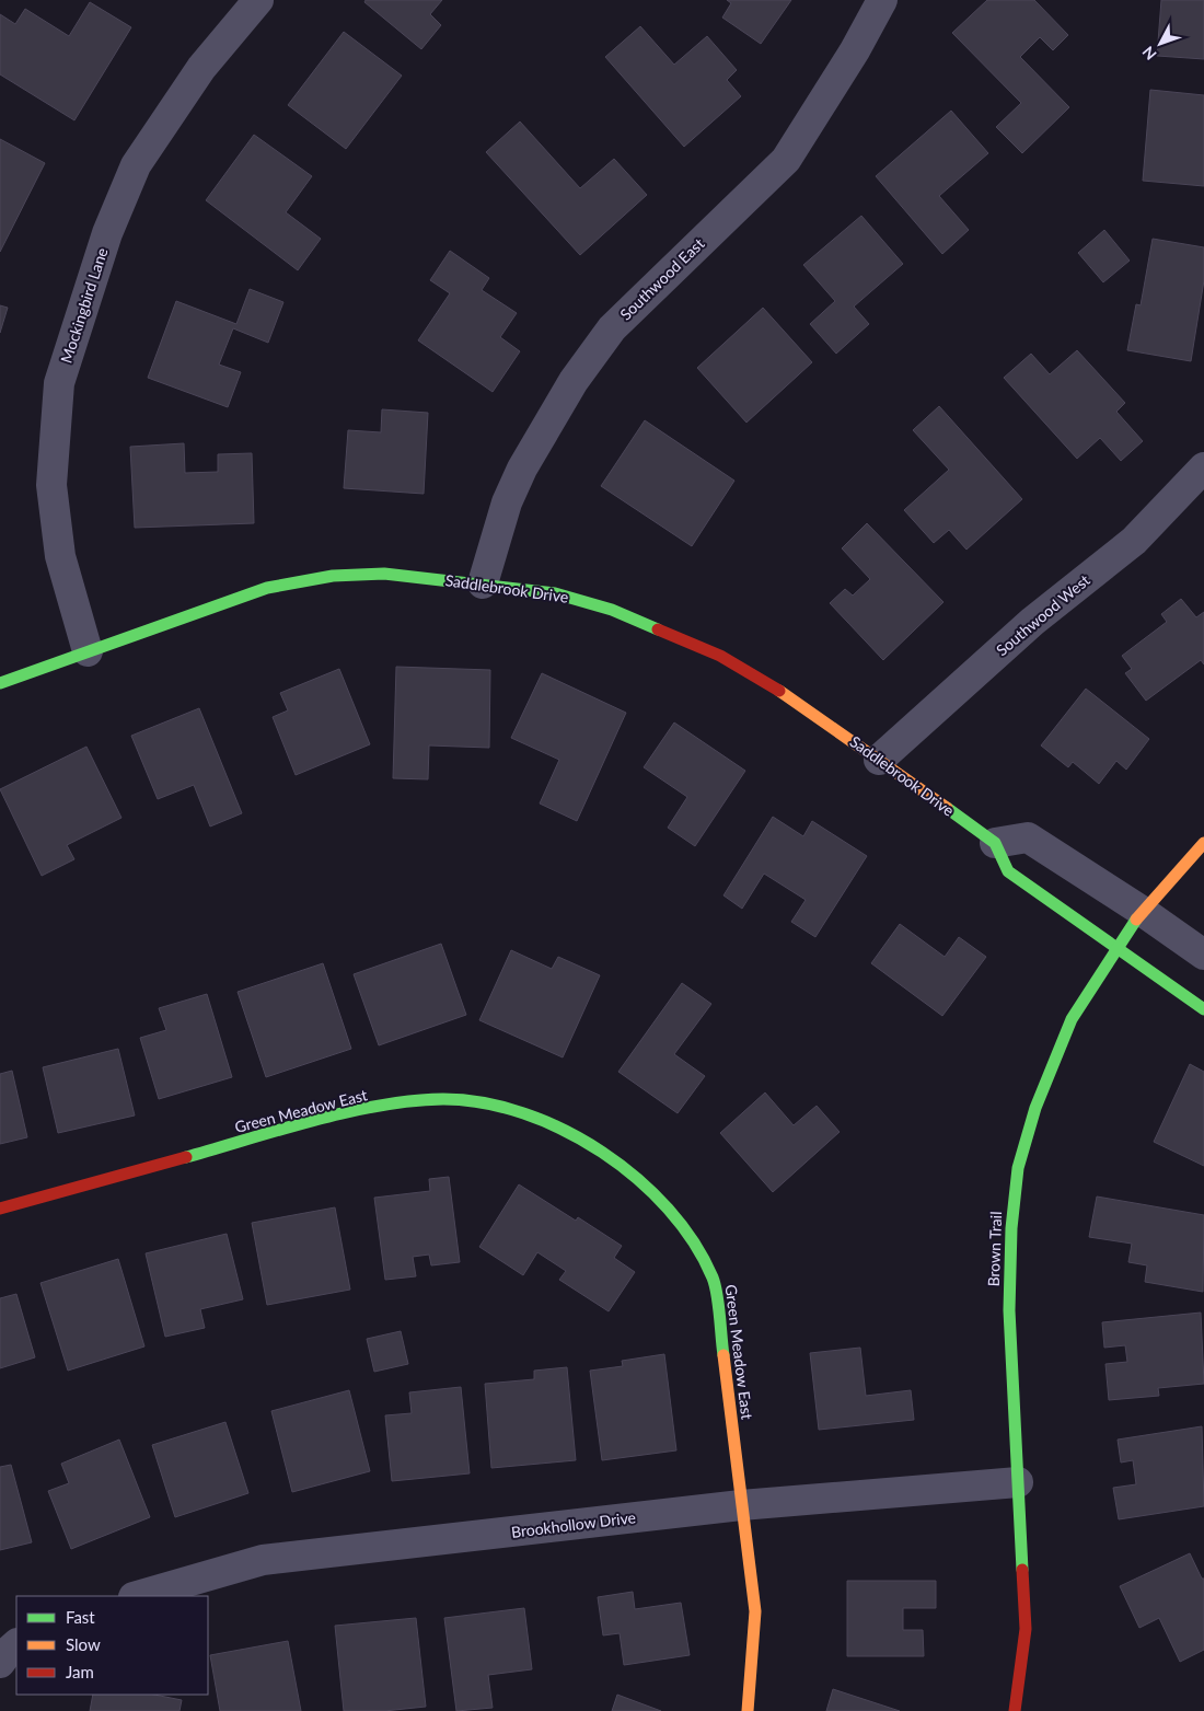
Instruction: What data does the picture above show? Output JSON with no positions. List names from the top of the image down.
{
  "streets": {
    "street": [
      "Southwood East",
      "Mockingbird Lane",
      "Saddlebrook Drive",
      "Southwood West",
      "Green Meadow East",
      "Brown Trail",
      "Brookhollow Drive"
    ]
  },
  "crossings": [
    ["Southwood East", "Saddlebrook Drive"],
    ["Mockingbird Lane", "Saddlebrook Drive"],
    ["Saddlebrook Drive", "Southwood West"],
    ["Saddlebrook Drive", "Brown Trail"],
    ["Green Meadow East", "Brookhollow Drive"],
    ["Brown Trail", "Brookhollow Drive"]
  ],
  "legend": ["Fast", "Slow", "Jam"],
  "north": "bottom left"
}
